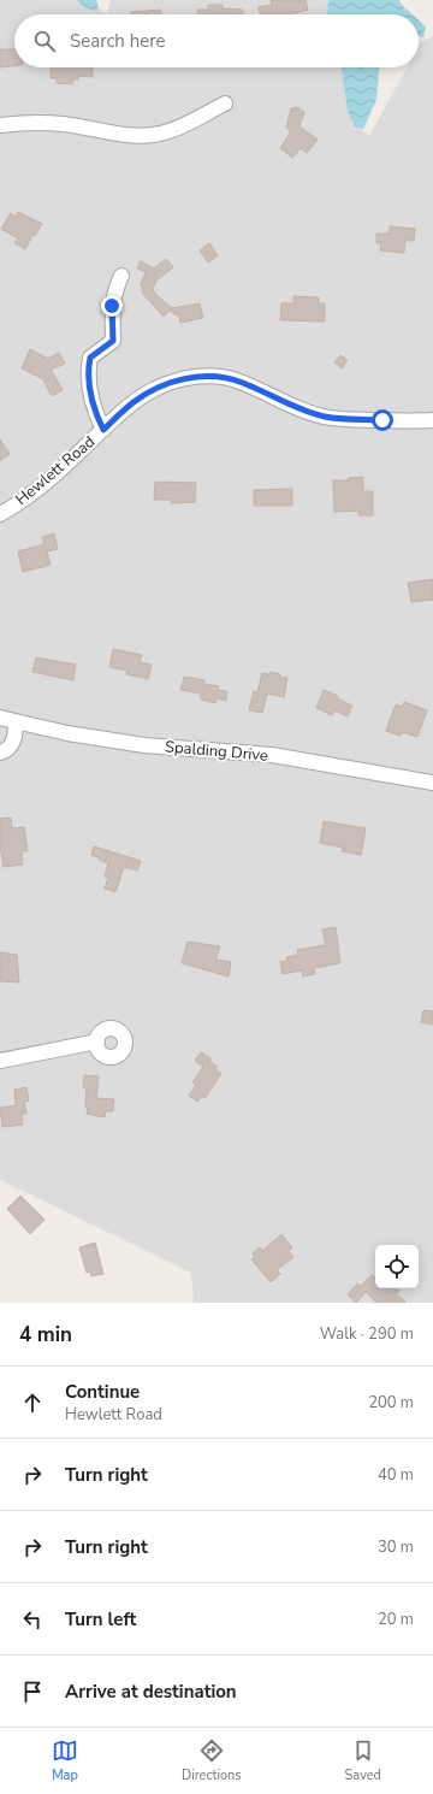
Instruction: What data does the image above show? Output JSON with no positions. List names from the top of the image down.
{
  "streets": {
    "street": ["Hewlett Road", "Spalding Drive"]
  },
  "page": {
    "search": "Search here",
    "heading": ["4 min", "Walk · 290 m"],
    "list": [
      ["Continue", "Hewlett Road", "200 m"],
      ["Turn right", "40 m"],
      ["Turn right", "30 m"],
      ["Turn left", "20 m"],
      "Arrive at destination"
    ],
    "nav": ["Map", "Directions", "Saved"]
  }
}
